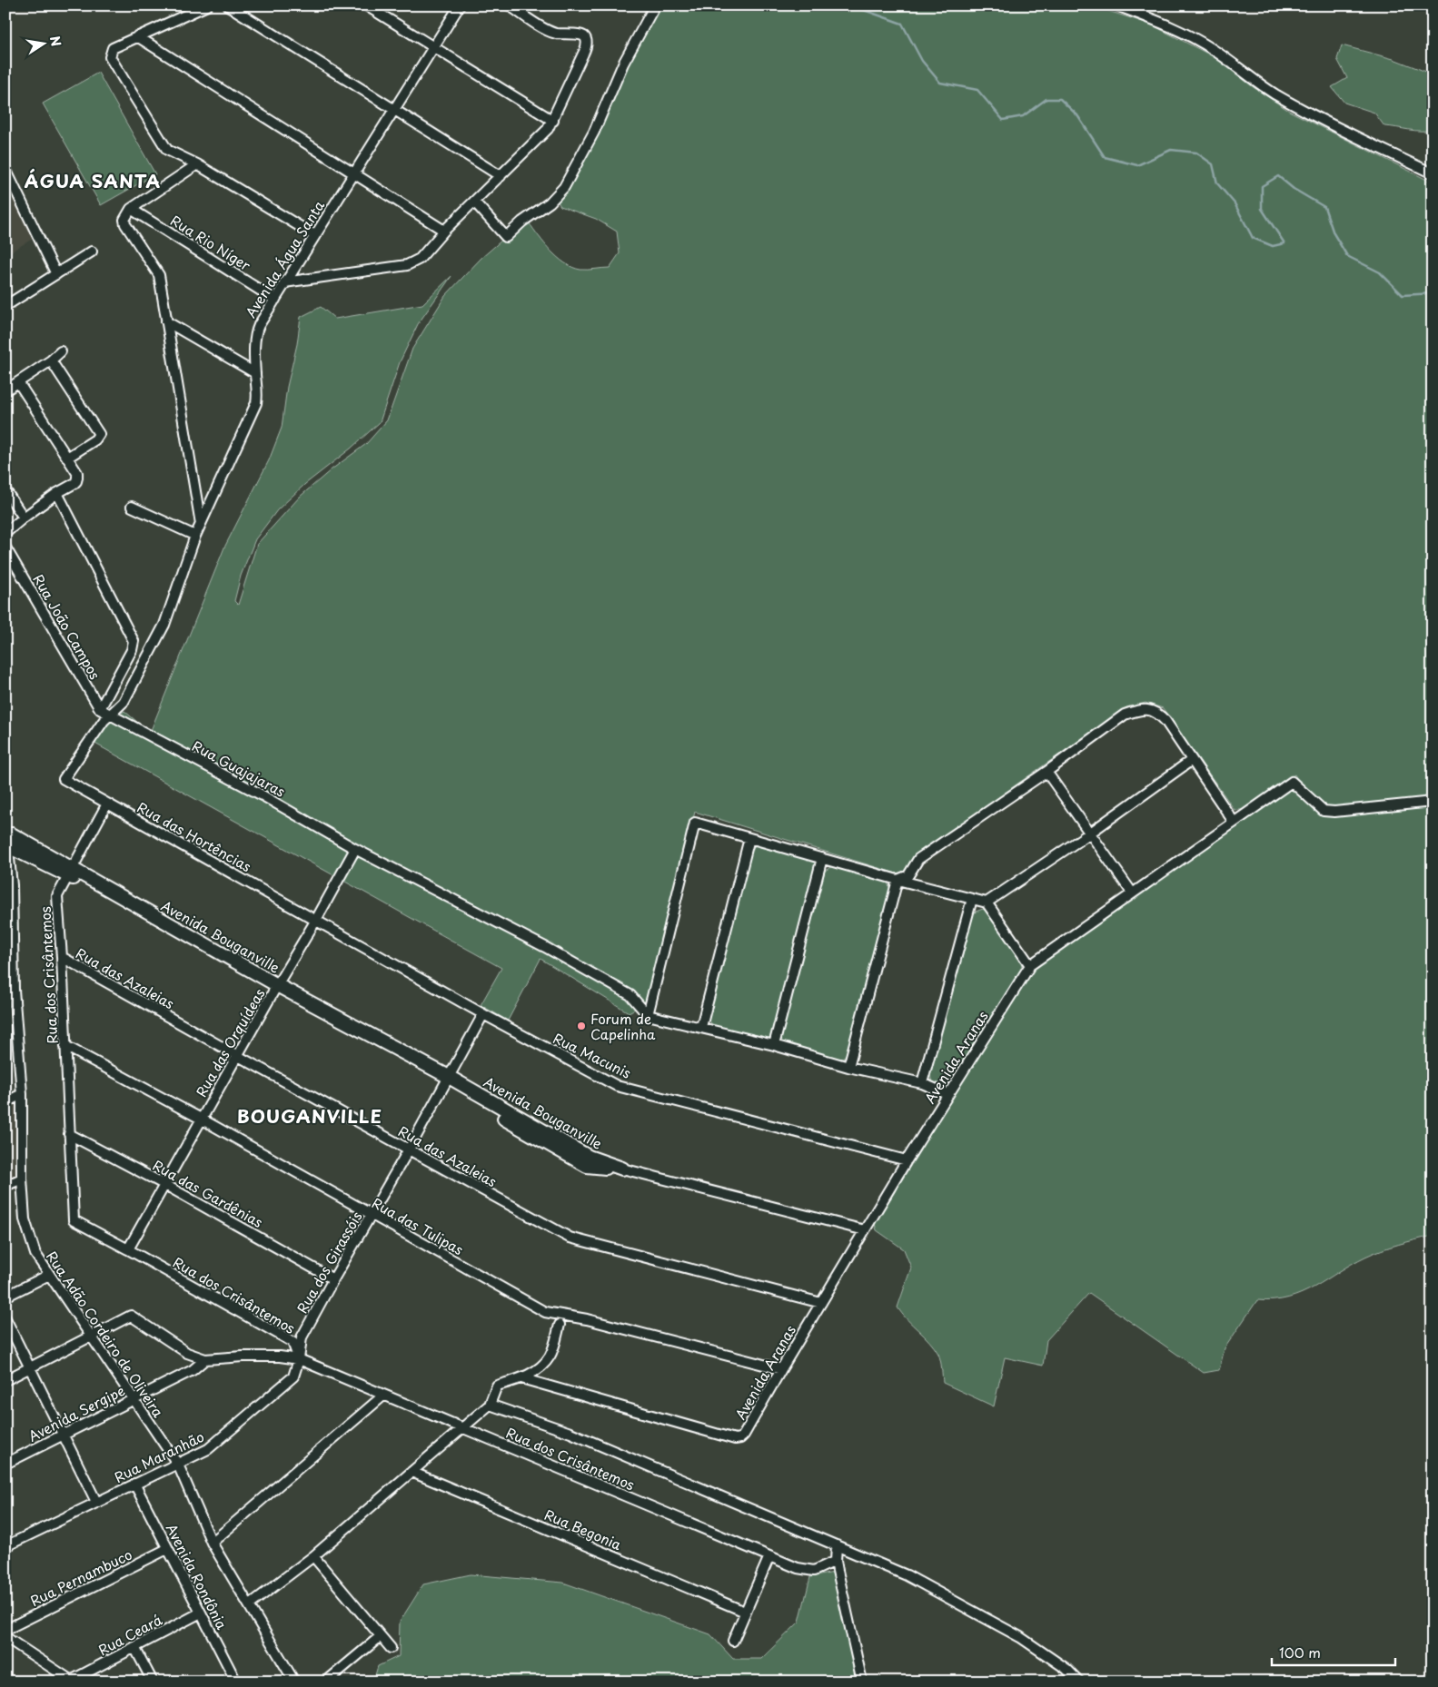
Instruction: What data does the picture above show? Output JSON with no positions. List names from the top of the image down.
{
  "streets": {
    "street": [
      "Rua Rio Níger",
      "Avenida Água Santa",
      "Rua João Campos",
      "Rua Guajajaras",
      "Rua das Hortências",
      "Avenida Bouganville",
      "Rua dos Crisântemos",
      "Rua das Azaleias",
      "Rua das Orquídeas",
      "Rua Macunis",
      "Avenida Aranas",
      "Rua das Gardênias",
      "Rua das Tulipas",
      "Rua dos Girassóis",
      "Rua Adão Cordeiro de Oliveira",
      "Avenida Sergipe",
      "Rua Maranhão",
      "Rua Begonia",
      "Avenida Rondônia",
      "Rua Pernambuco",
      "Rua Ceará"
    ]
  },
  "crossings": [
    ["Rua Rio Níger", "Avenida Água Santa"],
    ["Avenida Água Santa", "Rua Guajajaras"],
    ["Avenida Água Santa", "Rua das Hortências"],
    ["Rua Guajajaras", "Rua das Orquídeas"],
    ["Rua das Hortências", "Rua dos Crisântemos"],
    ["Rua das Hortências", "Rua das Orquídeas"],
    ["Rua das Hortências", "Rua Macunis"],
    ["Avenida Bouganville", "Rua dos Crisântemos"],
    ["Avenida Bouganville", "Rua das Orquídeas"],
    ["Avenida Bouganville", "Rua dos Girassóis"],
    ["Avenida Bouganville", "Rua Adão Cordeiro de Oliveira"],
    ["Rua dos Crisântemos", "Rua das Azaleias"],
    ["Rua dos Crisântemos", "Rua das Orquídeas"],
    ["Rua dos Crisântemos", "Rua das Gardênias"],
    ["Rua dos Crisântemos", "Rua das Tulipas"],
    ["Rua dos Crisântemos", "Rua dos Girassóis"],
    ["Rua dos Crisântemos", "Rua Maranhão"],
    ["Rua das Azaleias", "Rua das Orquídeas"],
    ["Rua das Azaleias", "Avenida Aranas"],
    ["Rua das Azaleias", "Rua dos Girassóis"],
    ["Rua das Orquídeas", "Rua Macunis"],
    ["Rua das Orquídeas", "Rua das Gardênias"],
    ["Rua das Orquídeas", "Rua das Tulipas"],
    ["Rua Macunis", "Avenida Aranas"],
    ["Rua Macunis", "Rua dos Girassóis"],
    ["Avenida Aranas", "Rua das Tulipas"],
    ["Rua das Gardênias", "Rua dos Girassóis"],
    ["Rua das Tulipas", "Rua dos Girassóis"],
    ["Rua dos Girassóis", "Rua Maranhão"],
    ["Rua Adão Cordeiro de Oliveira", "Avenida Sergipe"],
    ["Rua Adão Cordeiro de Oliveira", "Rua Maranhão"],
    ["Rua Maranhão", "Avenida Rondônia"],
    ["Avenida Rondônia", "Rua Pernambuco"],
    ["Avenida Rondônia", "Rua Ceará"]
  ],
  "districts": ["ÁGUA SANTA", "BOUGANVILLE"],
  "places": ["Forum de Capelinha"],
  "scale_bar": "100 m",
  "north": "right"
}
